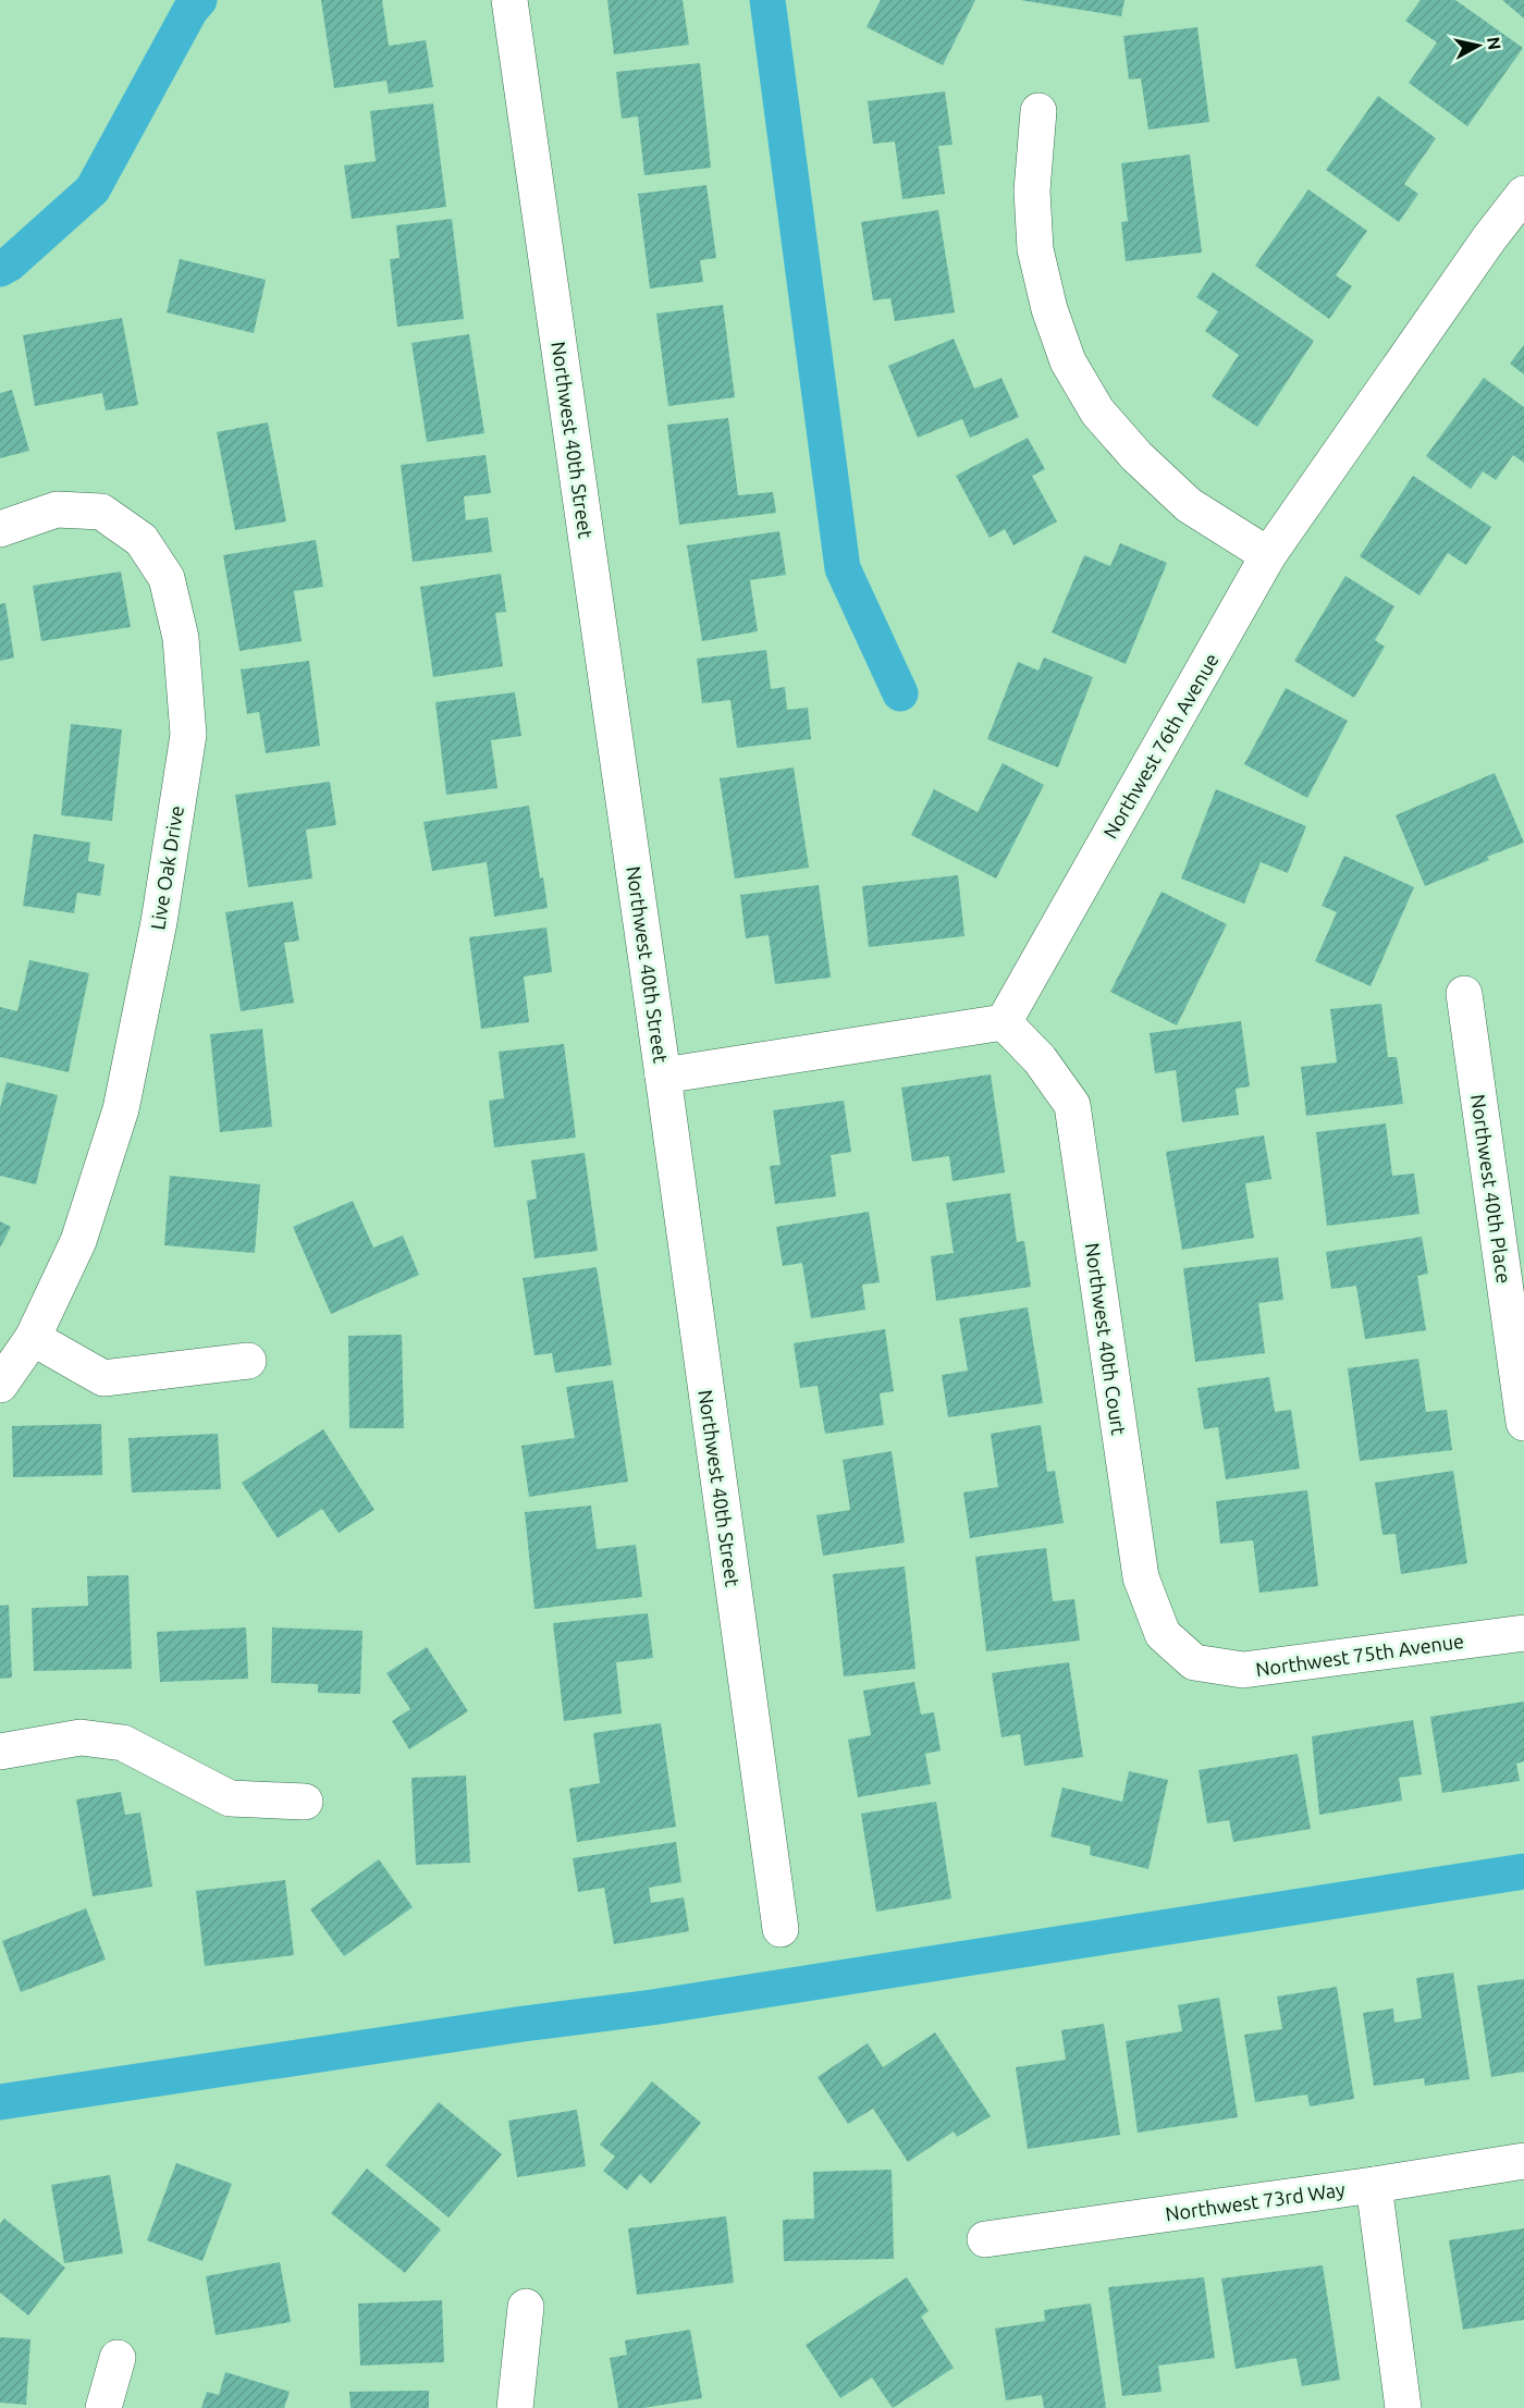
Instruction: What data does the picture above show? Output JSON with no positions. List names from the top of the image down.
{
  "streets": {
    "street": [
      "Northwest 40th Street",
      "Northwest 76th Avenue",
      "Live Oak Drive",
      "Northwest 40th Place",
      "Northwest 40th Court",
      "Northwest 75th Avenue",
      "Northwest 73rd Way"
    ]
  },
  "crossings": [
    ["Northwest 76th Avenue", "Northwest 40th Court"],
    ["Northwest 40th Court", "Northwest 75th Avenue"]
  ],
  "north": "right"
}
